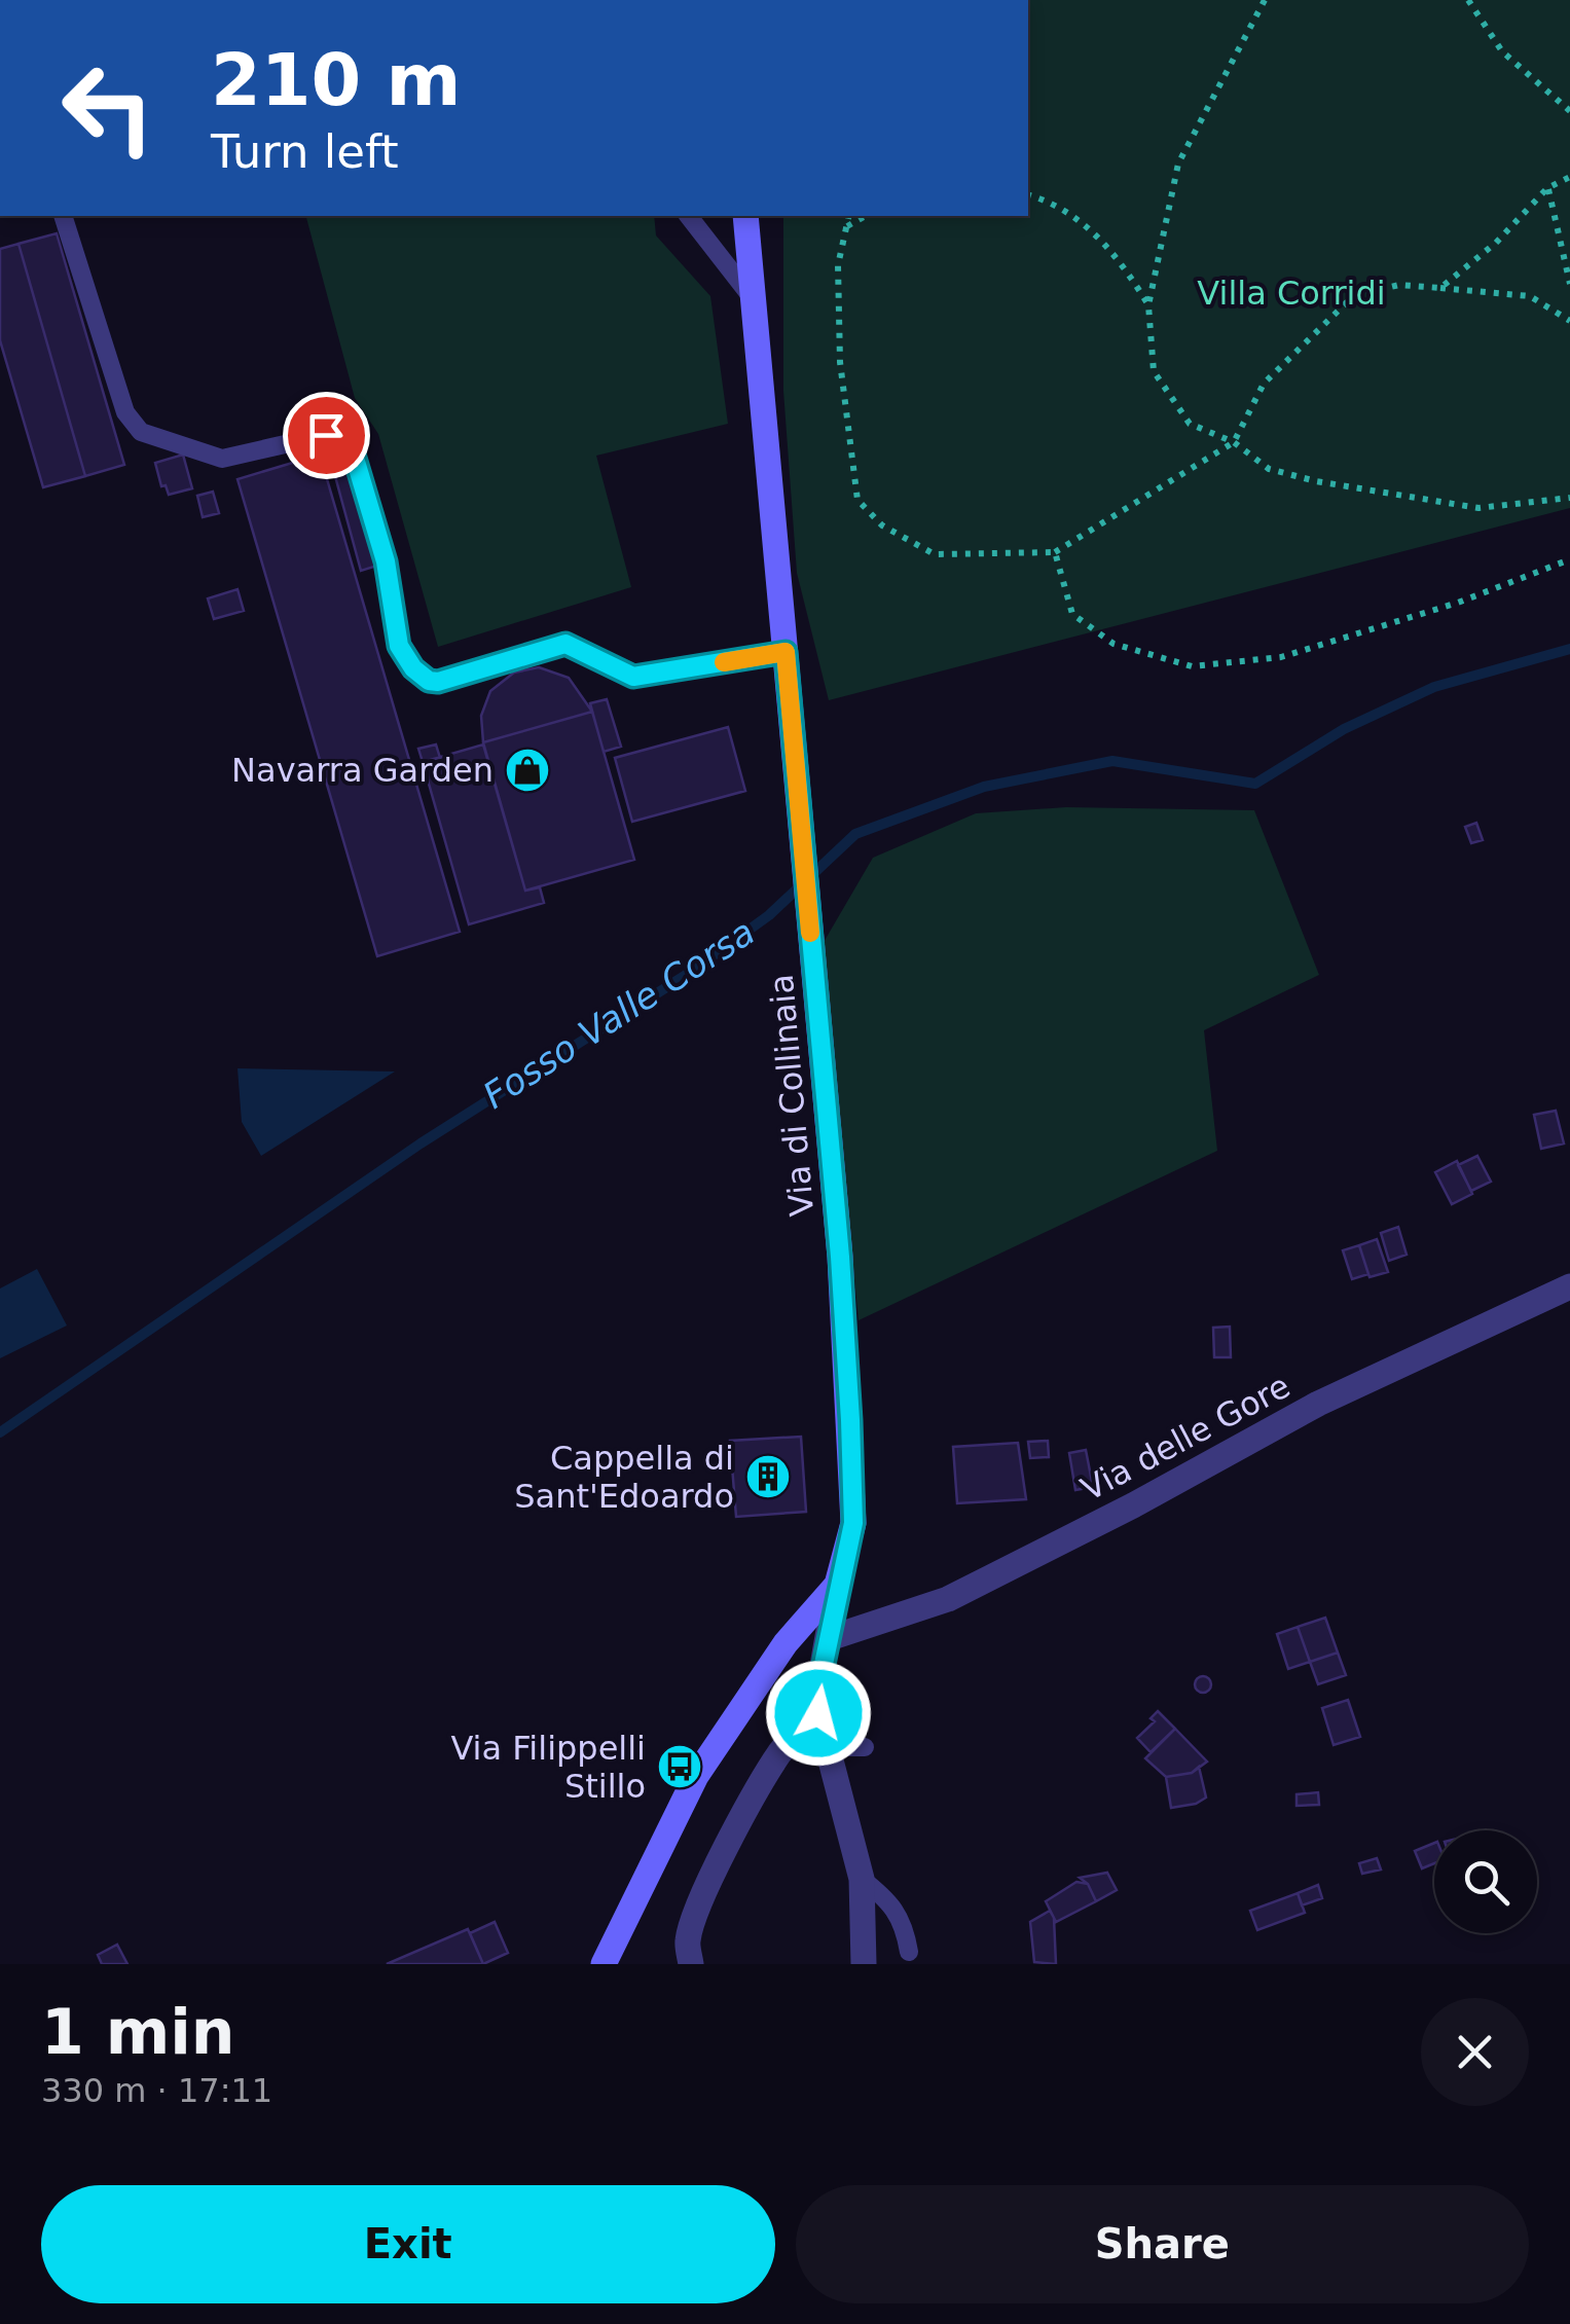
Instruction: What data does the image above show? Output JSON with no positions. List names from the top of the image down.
{
  "streets": {
    "street": ["Via di Collinaia", "Via delle Gore"]
  },
  "crossings": [
    ["Via di Collinaia", "Via delle Gore"]
  ],
  "water": ["Fosso Valle Corsa"],
  "parks": ["Villa Corridi"],
  "places": {
    "shop": ["Navarra Garden"],
    "building": ["Cappella di Sant'Edoardo"],
    "bus stop": ["Via Filippelli Stillo"]
  },
  "page": {
    "turn": ["210 m", "Turn left"],
    "heading": ["1 min", "330 m · 17:11"],
    "buttons": ["Exit", "Share"]
  }
}
